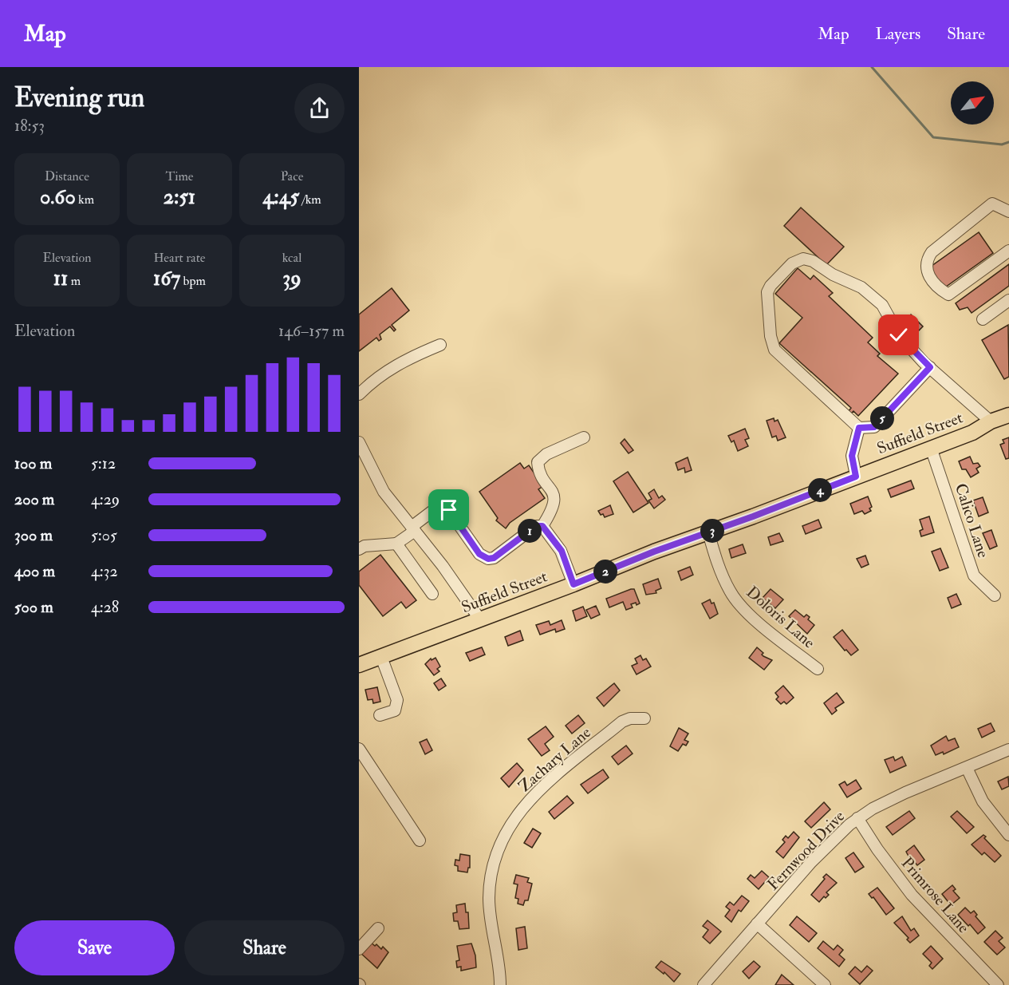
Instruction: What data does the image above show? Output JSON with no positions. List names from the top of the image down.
{
  "streets": {
    "main road": ["Suffield Street"],
    "street": [
      "Calico Lane",
      "Doloris Lane",
      "Zachary Lane",
      "Fernwood Drive",
      "Primrose Lane"
    ]
  },
  "crossings": [
    ["Suffield Street", "Calico Lane"],
    ["Suffield Street", "Doloris Lane"],
    ["Fernwood Drive", "Primrose Lane"]
  ],
  "north": "top right",
  "page": {
    "header": "Map",
    "nav": ["Map", "Layers", "Share"],
    "heading": ["Evening run", "18:53"],
    "stats": [
      ["Distance", "0.60 km"],
      ["Time", "2:51"],
      ["Pace", "4:45 /km"],
      ["Elevation", "11 m"],
      ["Heart rate", "167 bpm"],
      ["kcal", "39"]
    ],
    "chart": ["Elevation", "146–157 m"],
    "pins": [
      "5",
      "4",
      "1",
      "3",
      "2"
    ],
    "list": [
      {
        "name": "100 m",
        "note": "5:12"
      },
      {
        "name": "200 m",
        "note": "4:29"
      },
      {
        "name": "300 m",
        "note": "5:05"
      },
      {
        "name": "400 m",
        "note": "4:32"
      },
      {
        "name": "500 m",
        "note": "4:28"
      }
    ],
    "buttons": ["Save", "Share"]
  }
}
